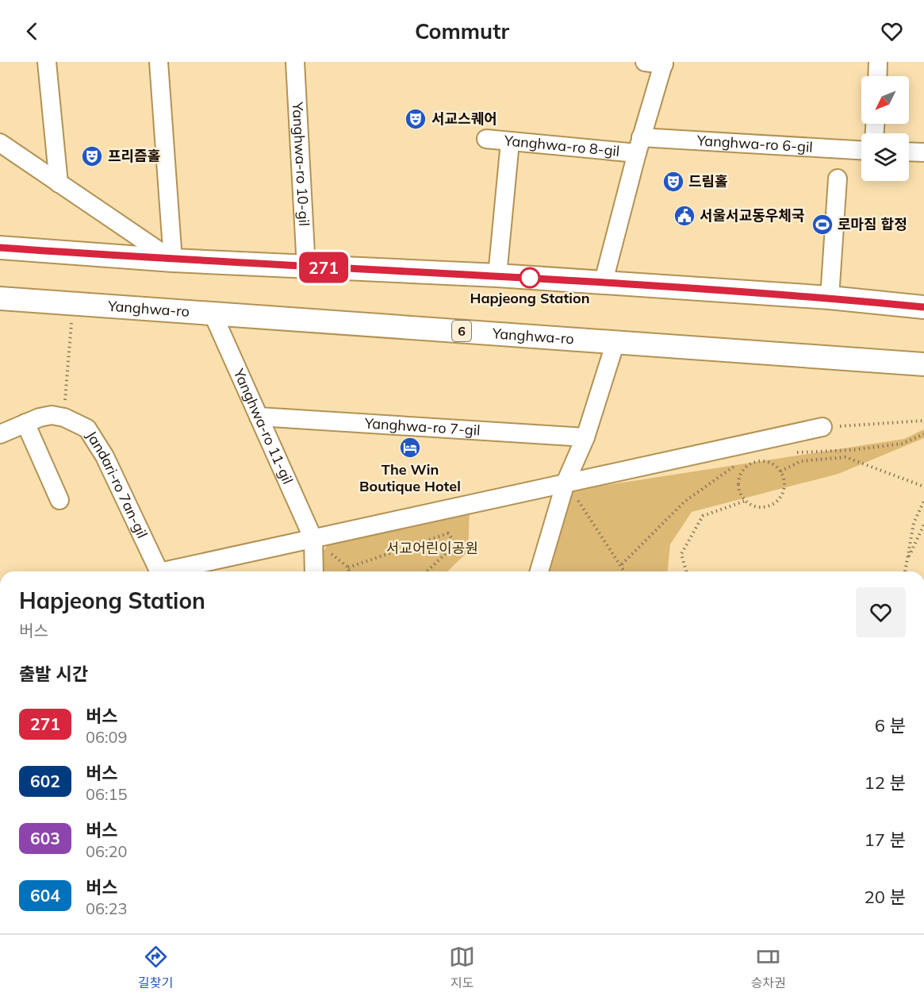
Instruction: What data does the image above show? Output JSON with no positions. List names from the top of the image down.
{
  "streets": {
    "main road": ["Yanghwa-ro", "6"],
    "street": [
      "Yanghwa-ro 6-gil",
      "Yanghwa-ro 8-gil",
      "Yanghwa-ro 10-gil",
      "Yanghwa-ro 11-gil",
      "Yanghwa-ro 7-gil",
      "Jandari-ro 7an-gil"
    ]
  },
  "crossings": [
    ["Yanghwa-ro 6-gil", "Yanghwa-ro 8-gil"],
    ["Yanghwa-ro", "Yanghwa-ro 11-gil"],
    ["Yanghwa-ro 11-gil", "Yanghwa-ro 7-gil"]
  ],
  "parks": ["서교어린이공원"],
  "places": {
    "theatre": ["서교스퀘어", "프리즘홀", "드림홀"],
    "public building": ["서울서교동우체국"],
    "sports": ["로마짐 합정"],
    "other": ["Hapjeong Station"],
    "hotel": ["The Win Boutique Hotel"]
  },
  "lines": ["bus line 271"],
  "north": "bottom left",
  "page": {
    "header": "Commutr",
    "on_map": "271",
    "heading": [
      ["Hapjeong Station", "버스"],
      "출발 시간"
    ],
    "list": [
      {
        "mark": "271",
        "name": "버스",
        "note": "06:09",
        "value": "6 분"
      },
      {
        "mark": "602",
        "name": "버스",
        "note": "06:15",
        "value": "12 분"
      },
      {
        "mark": "603",
        "name": "버스",
        "note": "06:20",
        "value": "17 분"
      },
      {
        "mark": "604",
        "name": "버스",
        "note": "06:23",
        "value": "20 분"
      }
    ],
    "tabs": ["길찾기", "지도", "승차권"]
  }
}
